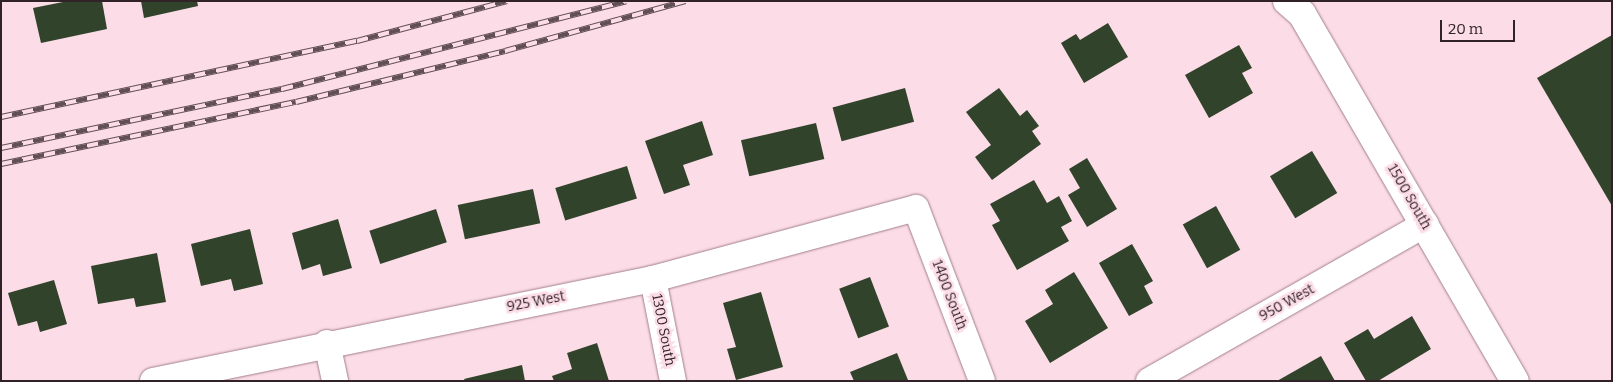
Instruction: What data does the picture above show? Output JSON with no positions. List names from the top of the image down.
{
  "streets": {
    "street": [
      "1500 South",
      "1400 South",
      "925 West",
      "950 West",
      "1300 South"
    ]
  },
  "crossings": [
    ["1500 South", "950 West"],
    ["1400 South", "925 West"],
    ["925 West", "1300 South"]
  ],
  "scale_bar": "20 m"
}
